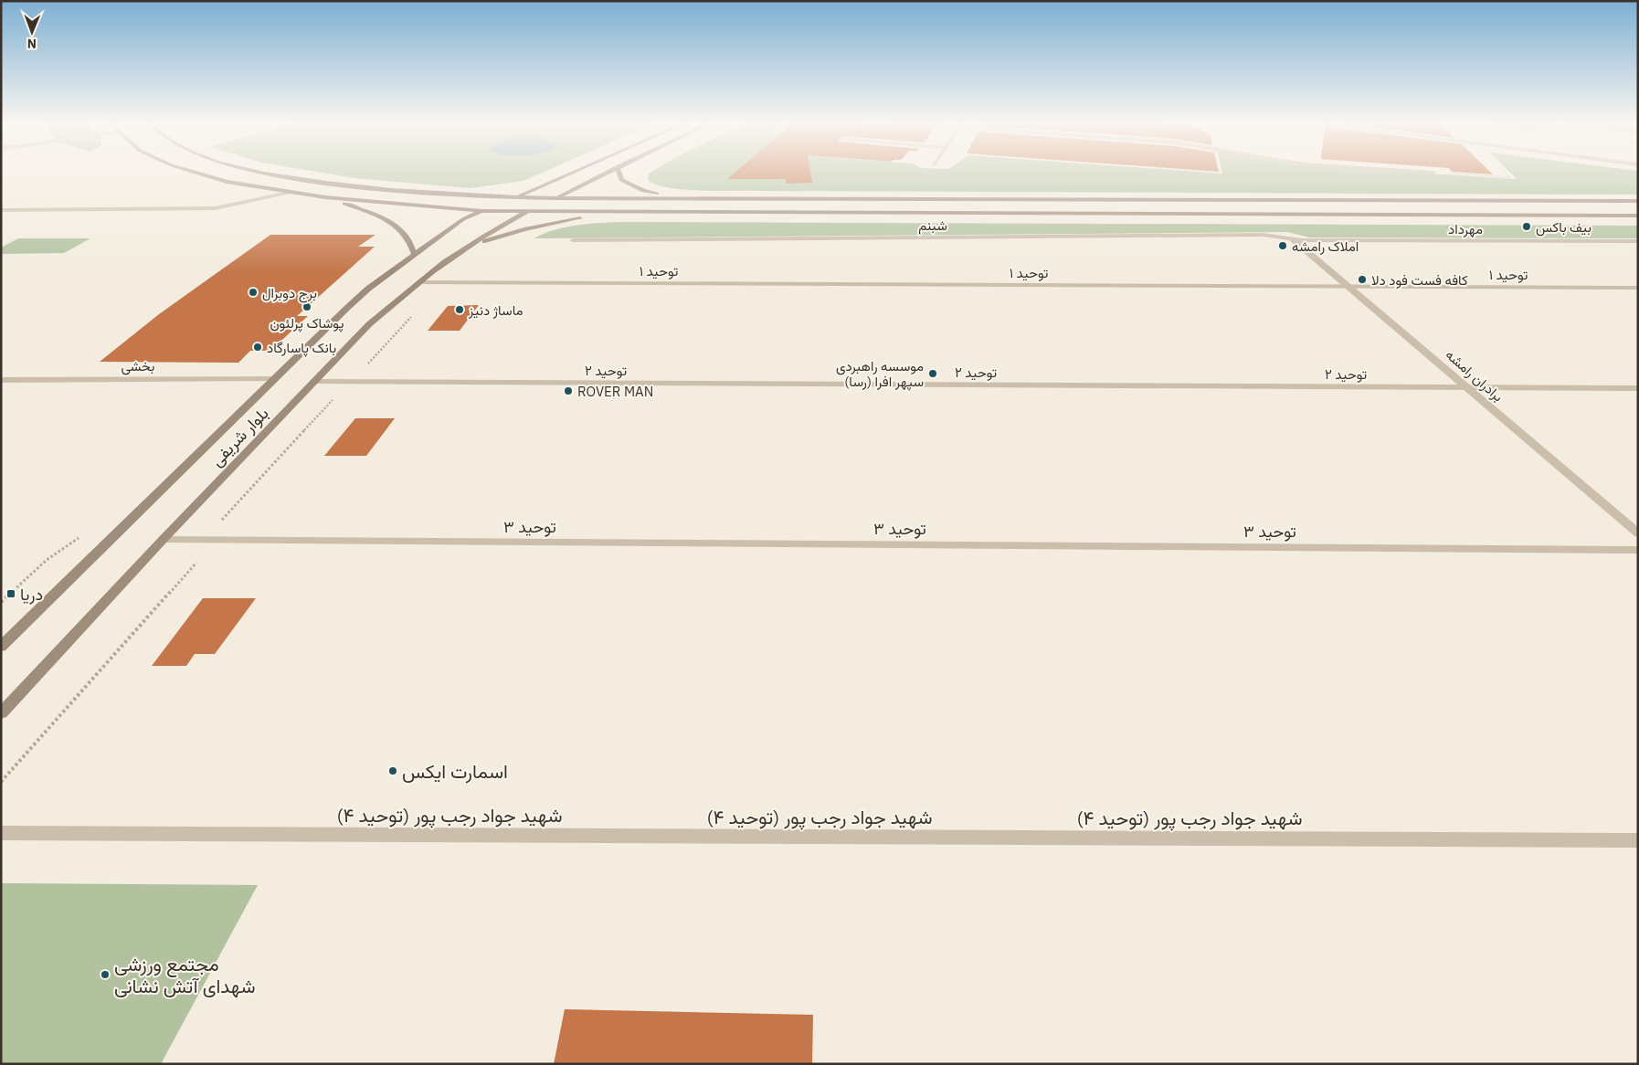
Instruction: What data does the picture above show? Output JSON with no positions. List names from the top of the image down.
{
  "streets": {
    "main road": ["بلوار شریفی"],
    "street": [
      "شبنم",
      "مهرداد",
      "توحید ۱",
      "بخشی",
      "توحید ۲",
      "برادران رامشه",
      "توحید ۳",
      "شهید جواد رجب پور (توحید ۴)"
    ]
  },
  "crossings": [
    ["شبنم", "مهرداد"],
    ["شبنم", "برادران رامشه"],
    ["مهرداد", "برادران رامشه"],
    ["توحید ۱", "برادران رامشه"],
    ["توحید ۱", "بلوار شریفی"],
    ["بخشی", "بلوار شریفی"],
    ["توحید ۲", "برادران رامشه"],
    ["توحید ۲", "بلوار شریفی"],
    ["بلوار شریفی", "توحید ۳"]
  ],
  "places": {
    "other": [
      "بیف باکس",
      "املاک رامشه",
      "کافه فست فود دلا",
      "برج دوبرال",
      "پوشاک پرلئون",
      "ماساژ دنیز",
      "بانک پاسارگاد",
      "موسسه راهبردی سپهر افرا (رسا)",
      "ROVER MAN",
      "اسمارت ایکس",
      "مجتمع ورزشی شهدای آتش نشانی"
    ],
    "transit": ["دریا"]
  },
  "north": "bottom"
}
